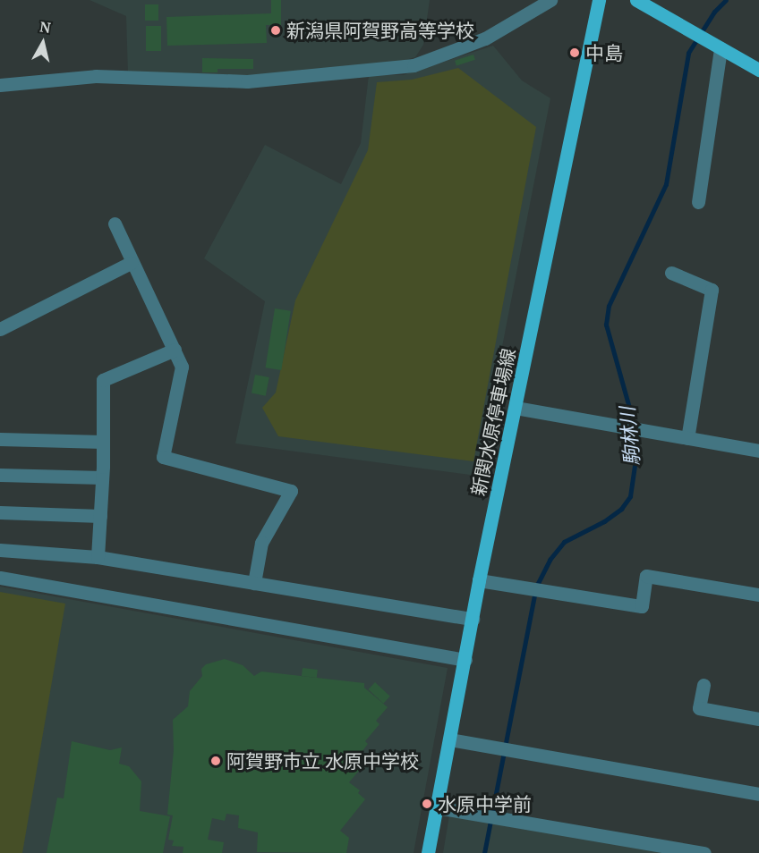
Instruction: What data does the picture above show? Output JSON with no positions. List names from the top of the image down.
{
  "streets": {
    "main road": ["新関水原停車場線"]
  },
  "water": ["駒林川"],
  "places": [
    "新潟県阿賀野高等学校",
    "中島",
    "阿賀野市立 水原中学校",
    "水原中学前"
  ],
  "north": "top"
}
